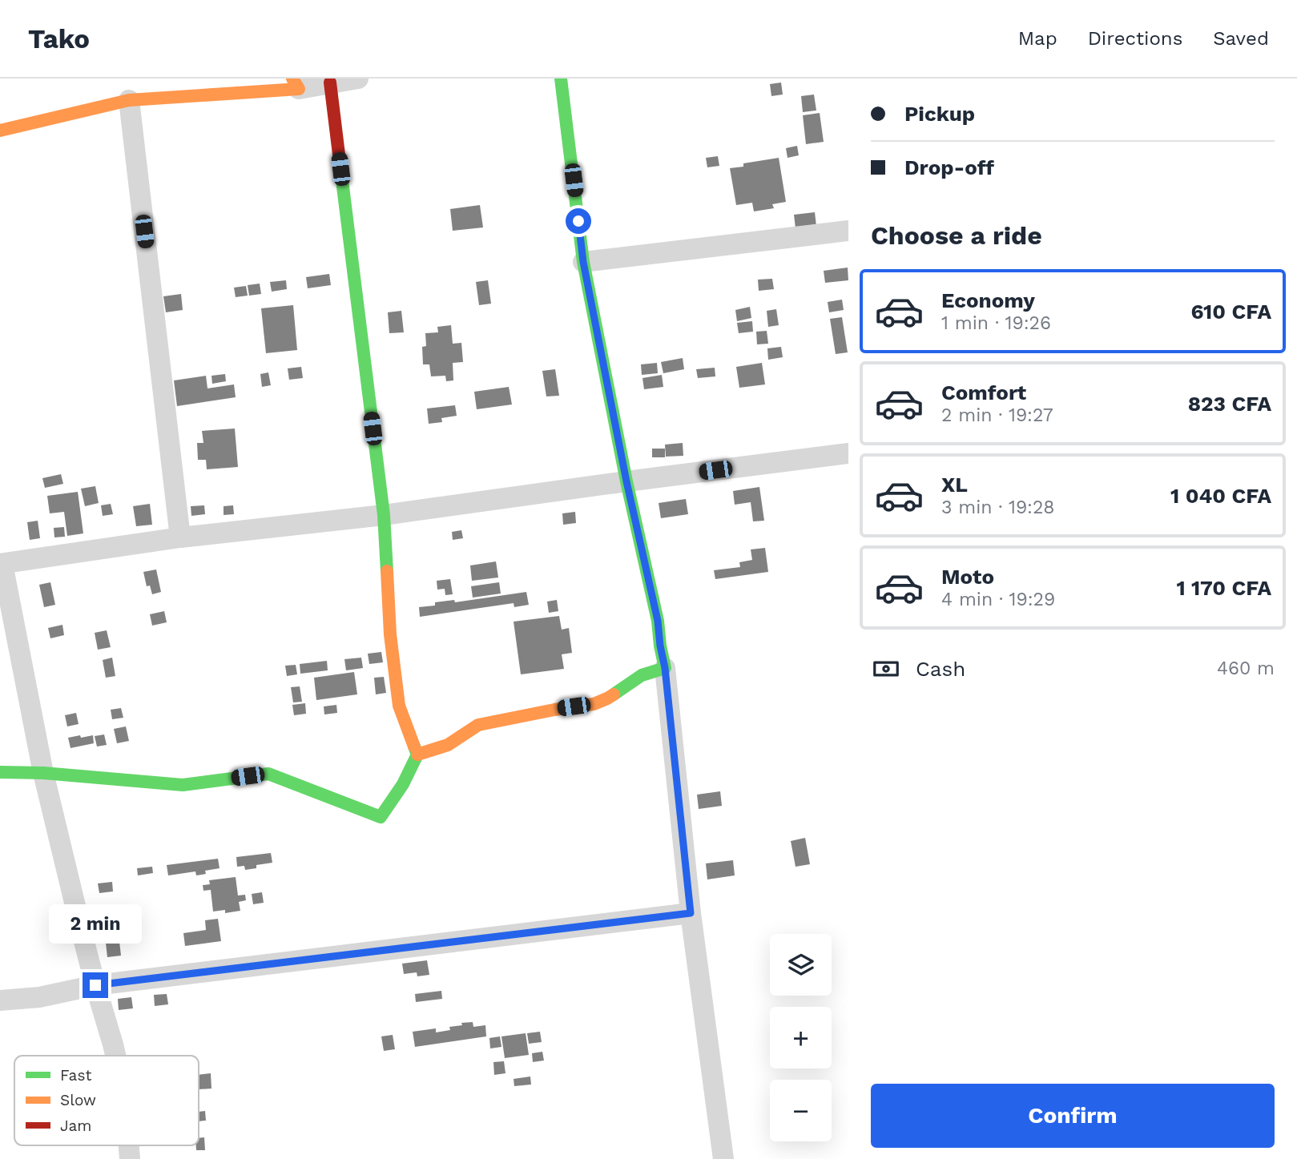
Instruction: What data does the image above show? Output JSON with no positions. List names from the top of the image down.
{
  "legend": ["Fast", "Slow", "Jam"],
  "page": {
    "header": "Tako",
    "nav": ["Map", "Directions", "Saved"],
    "banner": ["Pickup", "Drop-off"],
    "heading": "Choose a ride",
    "list": [
      {
        "name": "Economy",
        "note": "1 min · 19:26",
        "value": "610 CFA"
      },
      {
        "name": "Comfort",
        "note": "2 min · 19:27",
        "value": "823 CFA"
      },
      {
        "name": "XL",
        "note": "3 min · 19:28",
        "value": "1 040 CFA"
      },
      {
        "name": "Moto",
        "note": "4 min · 19:29",
        "value": "1 170 CFA"
      }
    ],
    "pay": ["Cash", "460 m"],
    "bubble": "2 min",
    "map_buttons": ["+", "−"],
    "buttons": "Confirm"
  }
}
